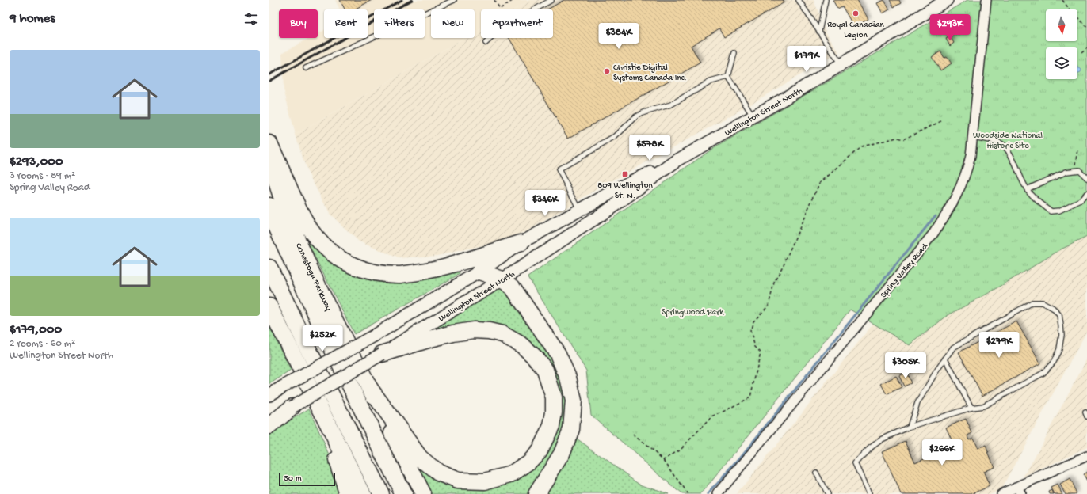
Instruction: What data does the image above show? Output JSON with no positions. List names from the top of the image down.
{
  "streets": {
    "highway": ["Conestoga Parkway"],
    "street": ["Wellington Street North", "Spring Valley Road"]
  },
  "parks": ["Woodside National Historic Site", "Springwood Park"],
  "places": {
    "other": ["Royal Canadian Legion", "Christie Digital Systems Canada Inc."],
    "transit": ["809 Wellington St. N."]
  },
  "scale_bar": "50 m",
  "north": "bottom",
  "page": {
    "heading": "9 homes",
    "chip": [
      "Buy",
      "Rent",
      "Filters",
      "New",
      "Apartment"
    ],
    "price": [
      "$293K",
      "$384K",
      "$179K",
      "$578K",
      "$346K",
      "$252K",
      "$279K",
      "$305K",
      "$266K"
    ],
    "list": [
      {
        "name": "$293,000",
        "note": "3 rooms · 89 m² · Spring Valley Road"
      },
      {
        "name": "$179,000",
        "note": "2 rooms · 60 m² · Wellington Street North"
      }
    ],
    "scale": "50 m"
  }
}
